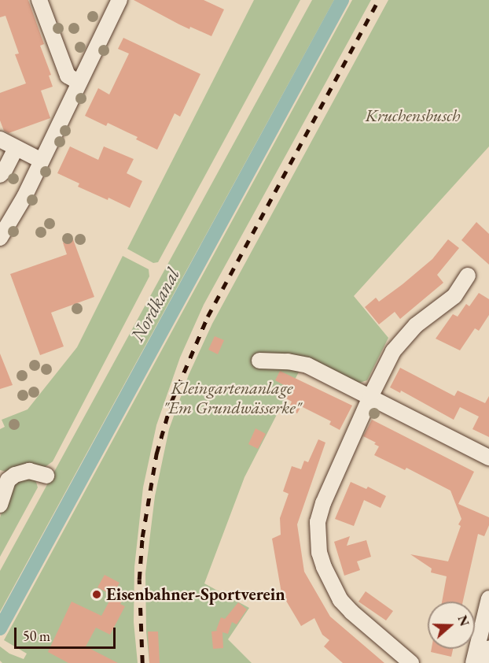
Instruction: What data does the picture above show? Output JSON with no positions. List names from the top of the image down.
{
  "water": ["Nordkanal"],
  "parks": ["Kruchensbusch", "Kleingartenanlage \"Em Grundwässerke\""],
  "places": ["Eisenbahner-Sportverein"],
  "scale_bar": "50 m",
  "north": "right"
}
